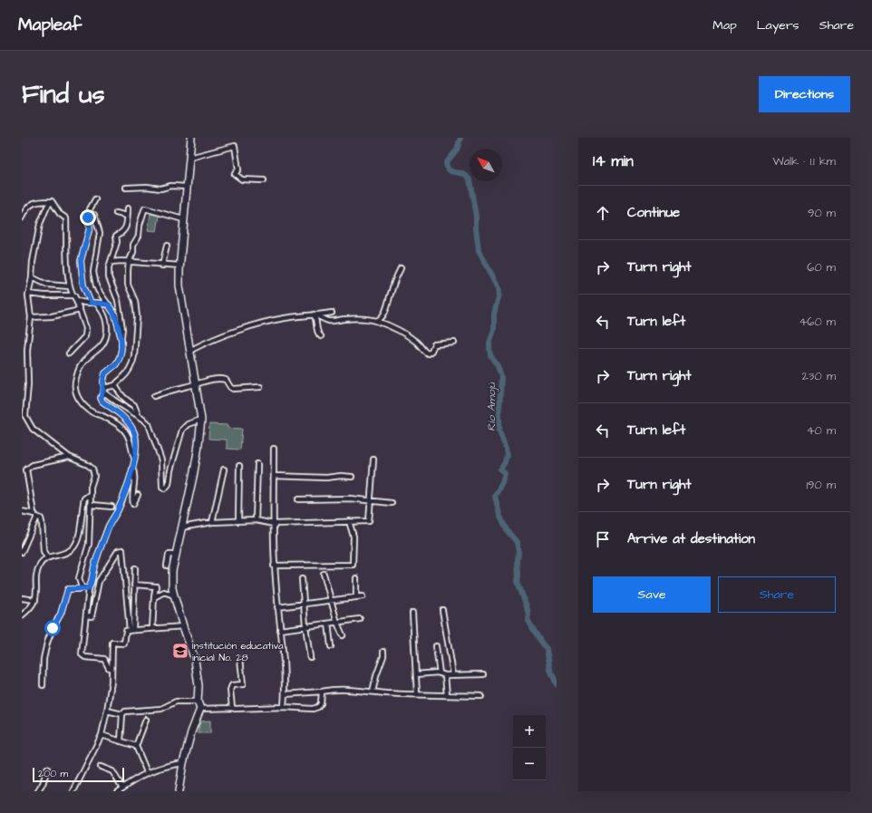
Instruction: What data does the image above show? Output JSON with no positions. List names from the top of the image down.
{
  "water": ["Río Amojú"],
  "places": {
    "school or university": ["Institución educativa inicial No. 28"]
  },
  "scale_bar": "200 m",
  "north": "top left",
  "page": {
    "header": "Mapleaf",
    "nav": ["Map", "Layers", "Share"],
    "buttons": [
      "Directions",
      ["Save", "Share"]
    ],
    "title": "Find us",
    "heading": ["14 min", "Walk · 1.1 km"],
    "list": [
      ["Continue", "90 m"],
      ["Turn right", "60 m"],
      ["Turn left", "460 m"],
      ["Turn right", "230 m"],
      ["Turn left", "40 m"],
      ["Turn right", "190 m"],
      "Arrive at destination"
    ],
    "map_buttons": ["+", "−"],
    "scale": "200 m"
  }
}
